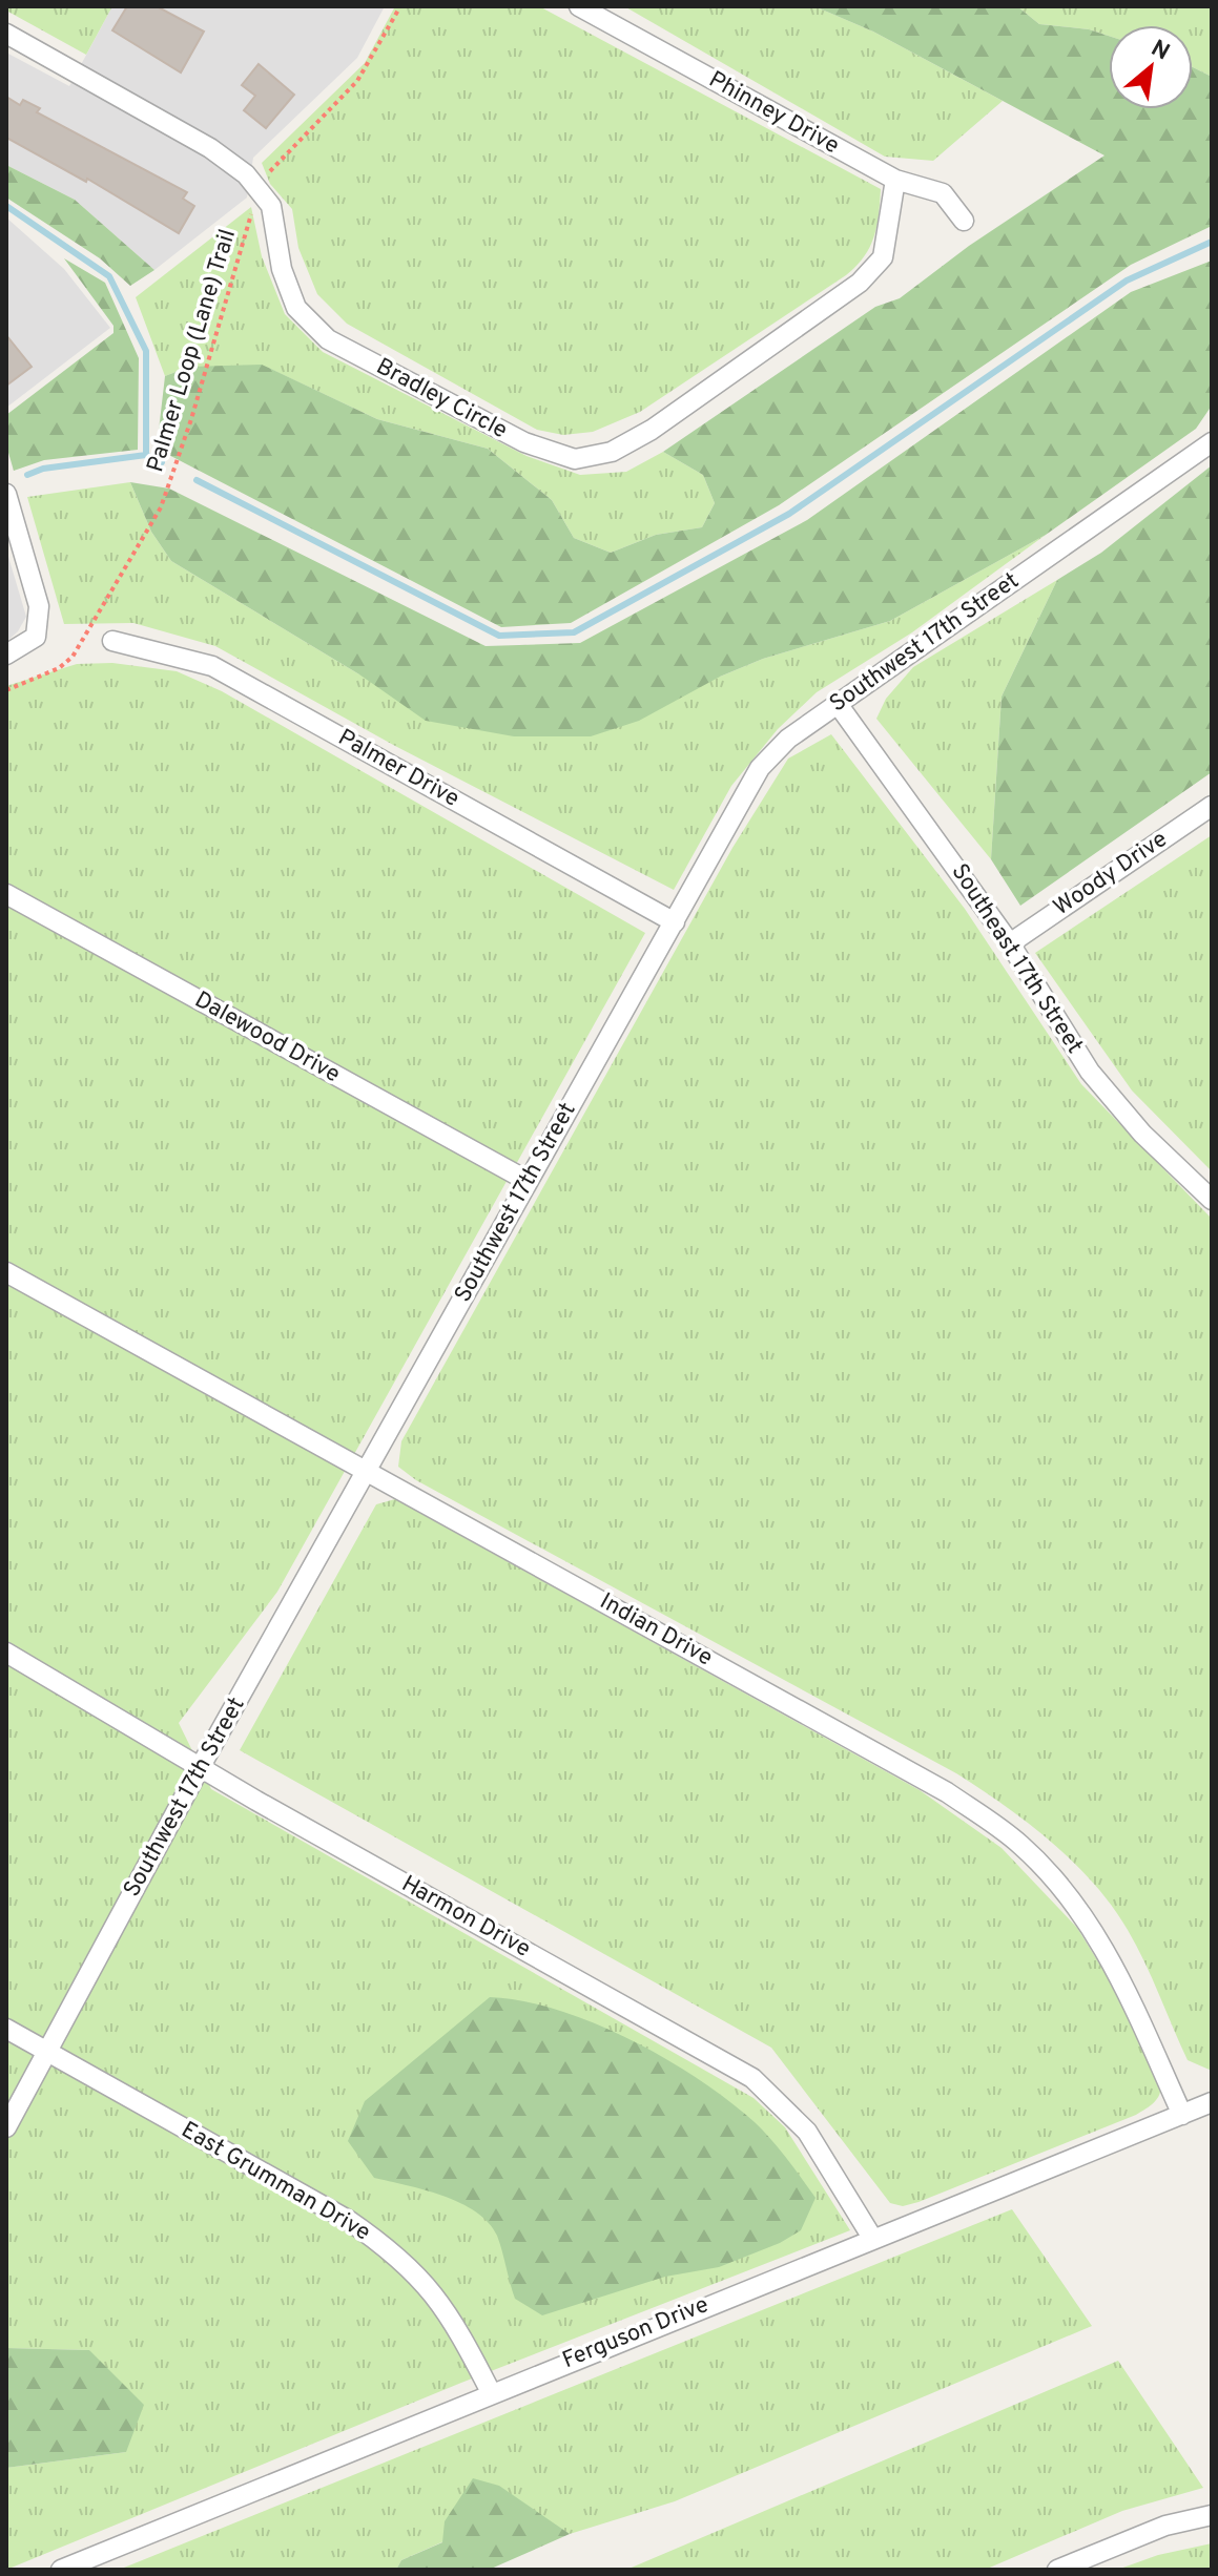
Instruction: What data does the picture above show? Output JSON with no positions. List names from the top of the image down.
{
  "streets": {
    "street": [
      "Phinney Drive",
      "Bradley Circle",
      "Southwest 17th Street",
      "Palmer Drive",
      "Woody Drive",
      "Southeast 17th Street",
      "Dalewood Drive",
      "Indian Drive",
      "Harmon Drive",
      "East Grumman Drive",
      "Ferguson Drive"
    ],
    "path": ["Palmer Loop (Lane) Trail"]
  },
  "crossings": [
    ["Phinney Drive", "Bradley Circle"],
    ["Palmer Loop (Lane) Trail", "Bradley Circle"],
    ["Southwest 17th Street", "Palmer Drive"],
    ["Southwest 17th Street", "Southeast 17th Street"],
    ["Southwest 17th Street", "Dalewood Drive"],
    ["Southwest 17th Street", "Indian Drive"],
    ["Southwest 17th Street", "Harmon Drive"],
    ["Southwest 17th Street", "East Grumman Drive"],
    ["Woody Drive", "Southeast 17th Street"],
    ["Indian Drive", "Ferguson Drive"],
    ["Harmon Drive", "Ferguson Drive"],
    ["East Grumman Drive", "Ferguson Drive"]
  ],
  "north": "top right"
}
